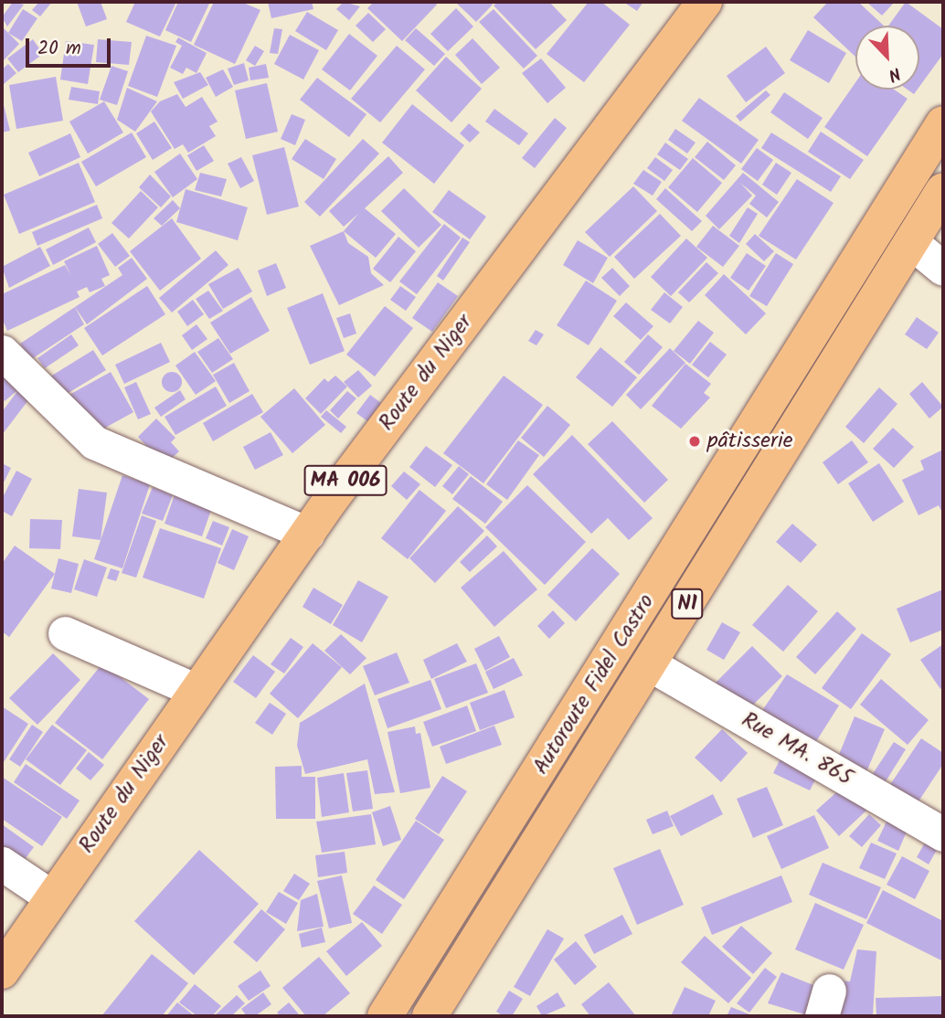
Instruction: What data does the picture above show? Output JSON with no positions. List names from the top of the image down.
{
  "streets": {
    "main road": [
      "Route du Niger",
      "MA 006",
      "N1",
      "Autoroute Fidel Castro"
    ],
    "street": ["Rue MA. 865"]
  },
  "crossings": [
    ["Autoroute Fidel Castro", "Rue MA. 865"]
  ],
  "places": ["pâtisserie"],
  "scale_bar": "20 m",
  "north": "bottom right"
}
